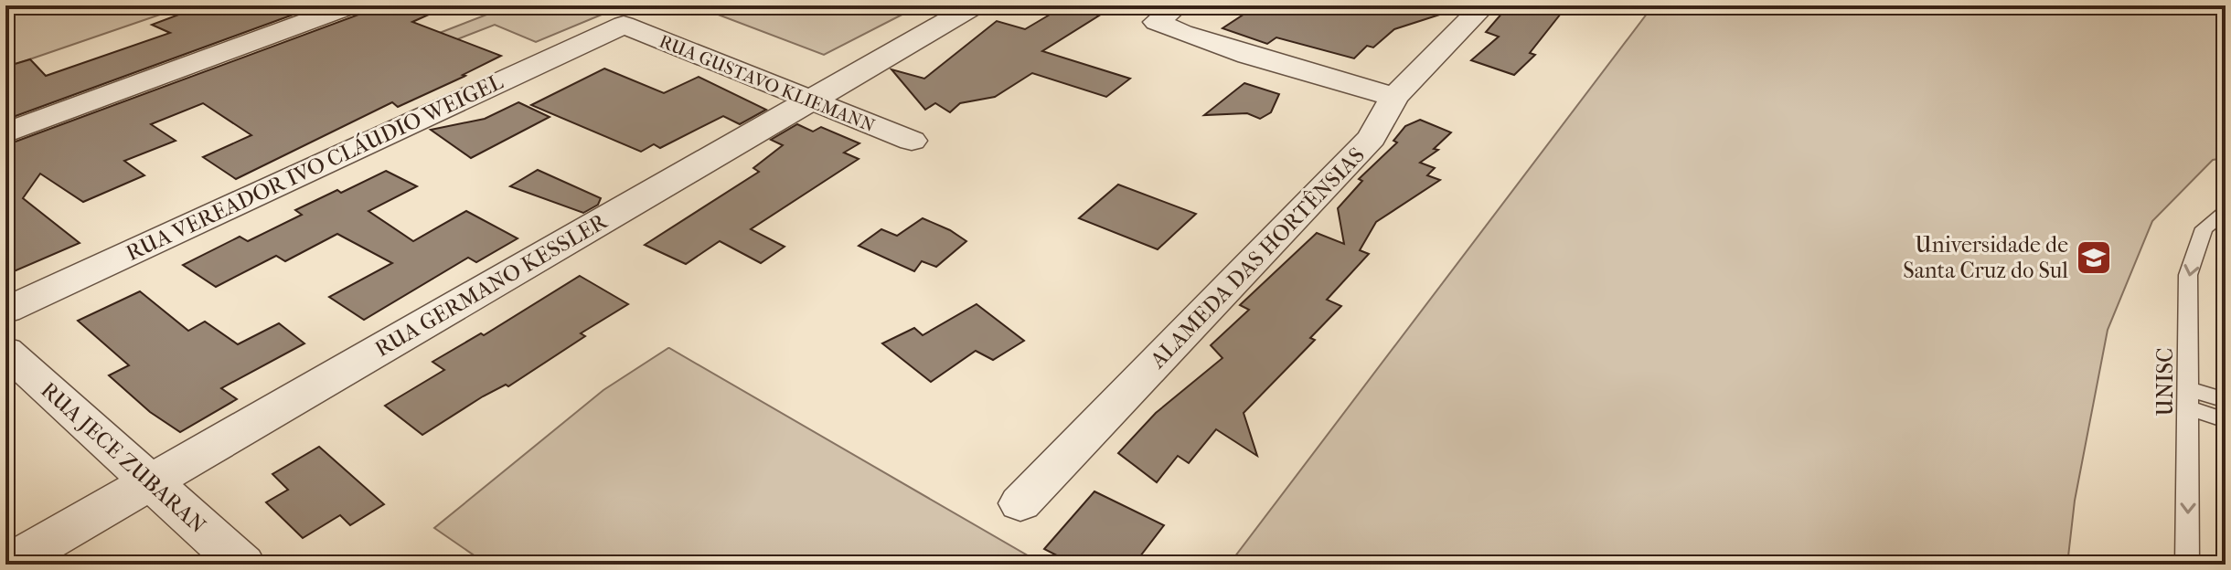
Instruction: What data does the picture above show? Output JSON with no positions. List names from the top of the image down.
{
  "streets": {
    "street": [
      "RUA GUSTAVO KLIEMANN",
      "RUA VEREADOR IVO CLÁUDIO WEIGEL",
      "ALAMEDA DAS HORTÊNSIAS",
      "RUA GERMANO KESSLER",
      "RUA JECE ZUBARAN"
    ],
    "lane": ["UNISC"]
  },
  "crossings": [
    ["RUA GUSTAVO KLIEMANN", "RUA VEREADOR IVO CLÁUDIO WEIGEL"],
    ["RUA GUSTAVO KLIEMANN", "RUA GERMANO KESSLER"],
    ["RUA GERMANO KESSLER", "RUA JECE ZUBARAN"]
  ],
  "one_way": ["UNISC"],
  "places": {
    "school or university": ["Universidade de Santa Cruz do Sul"]
  }
}
